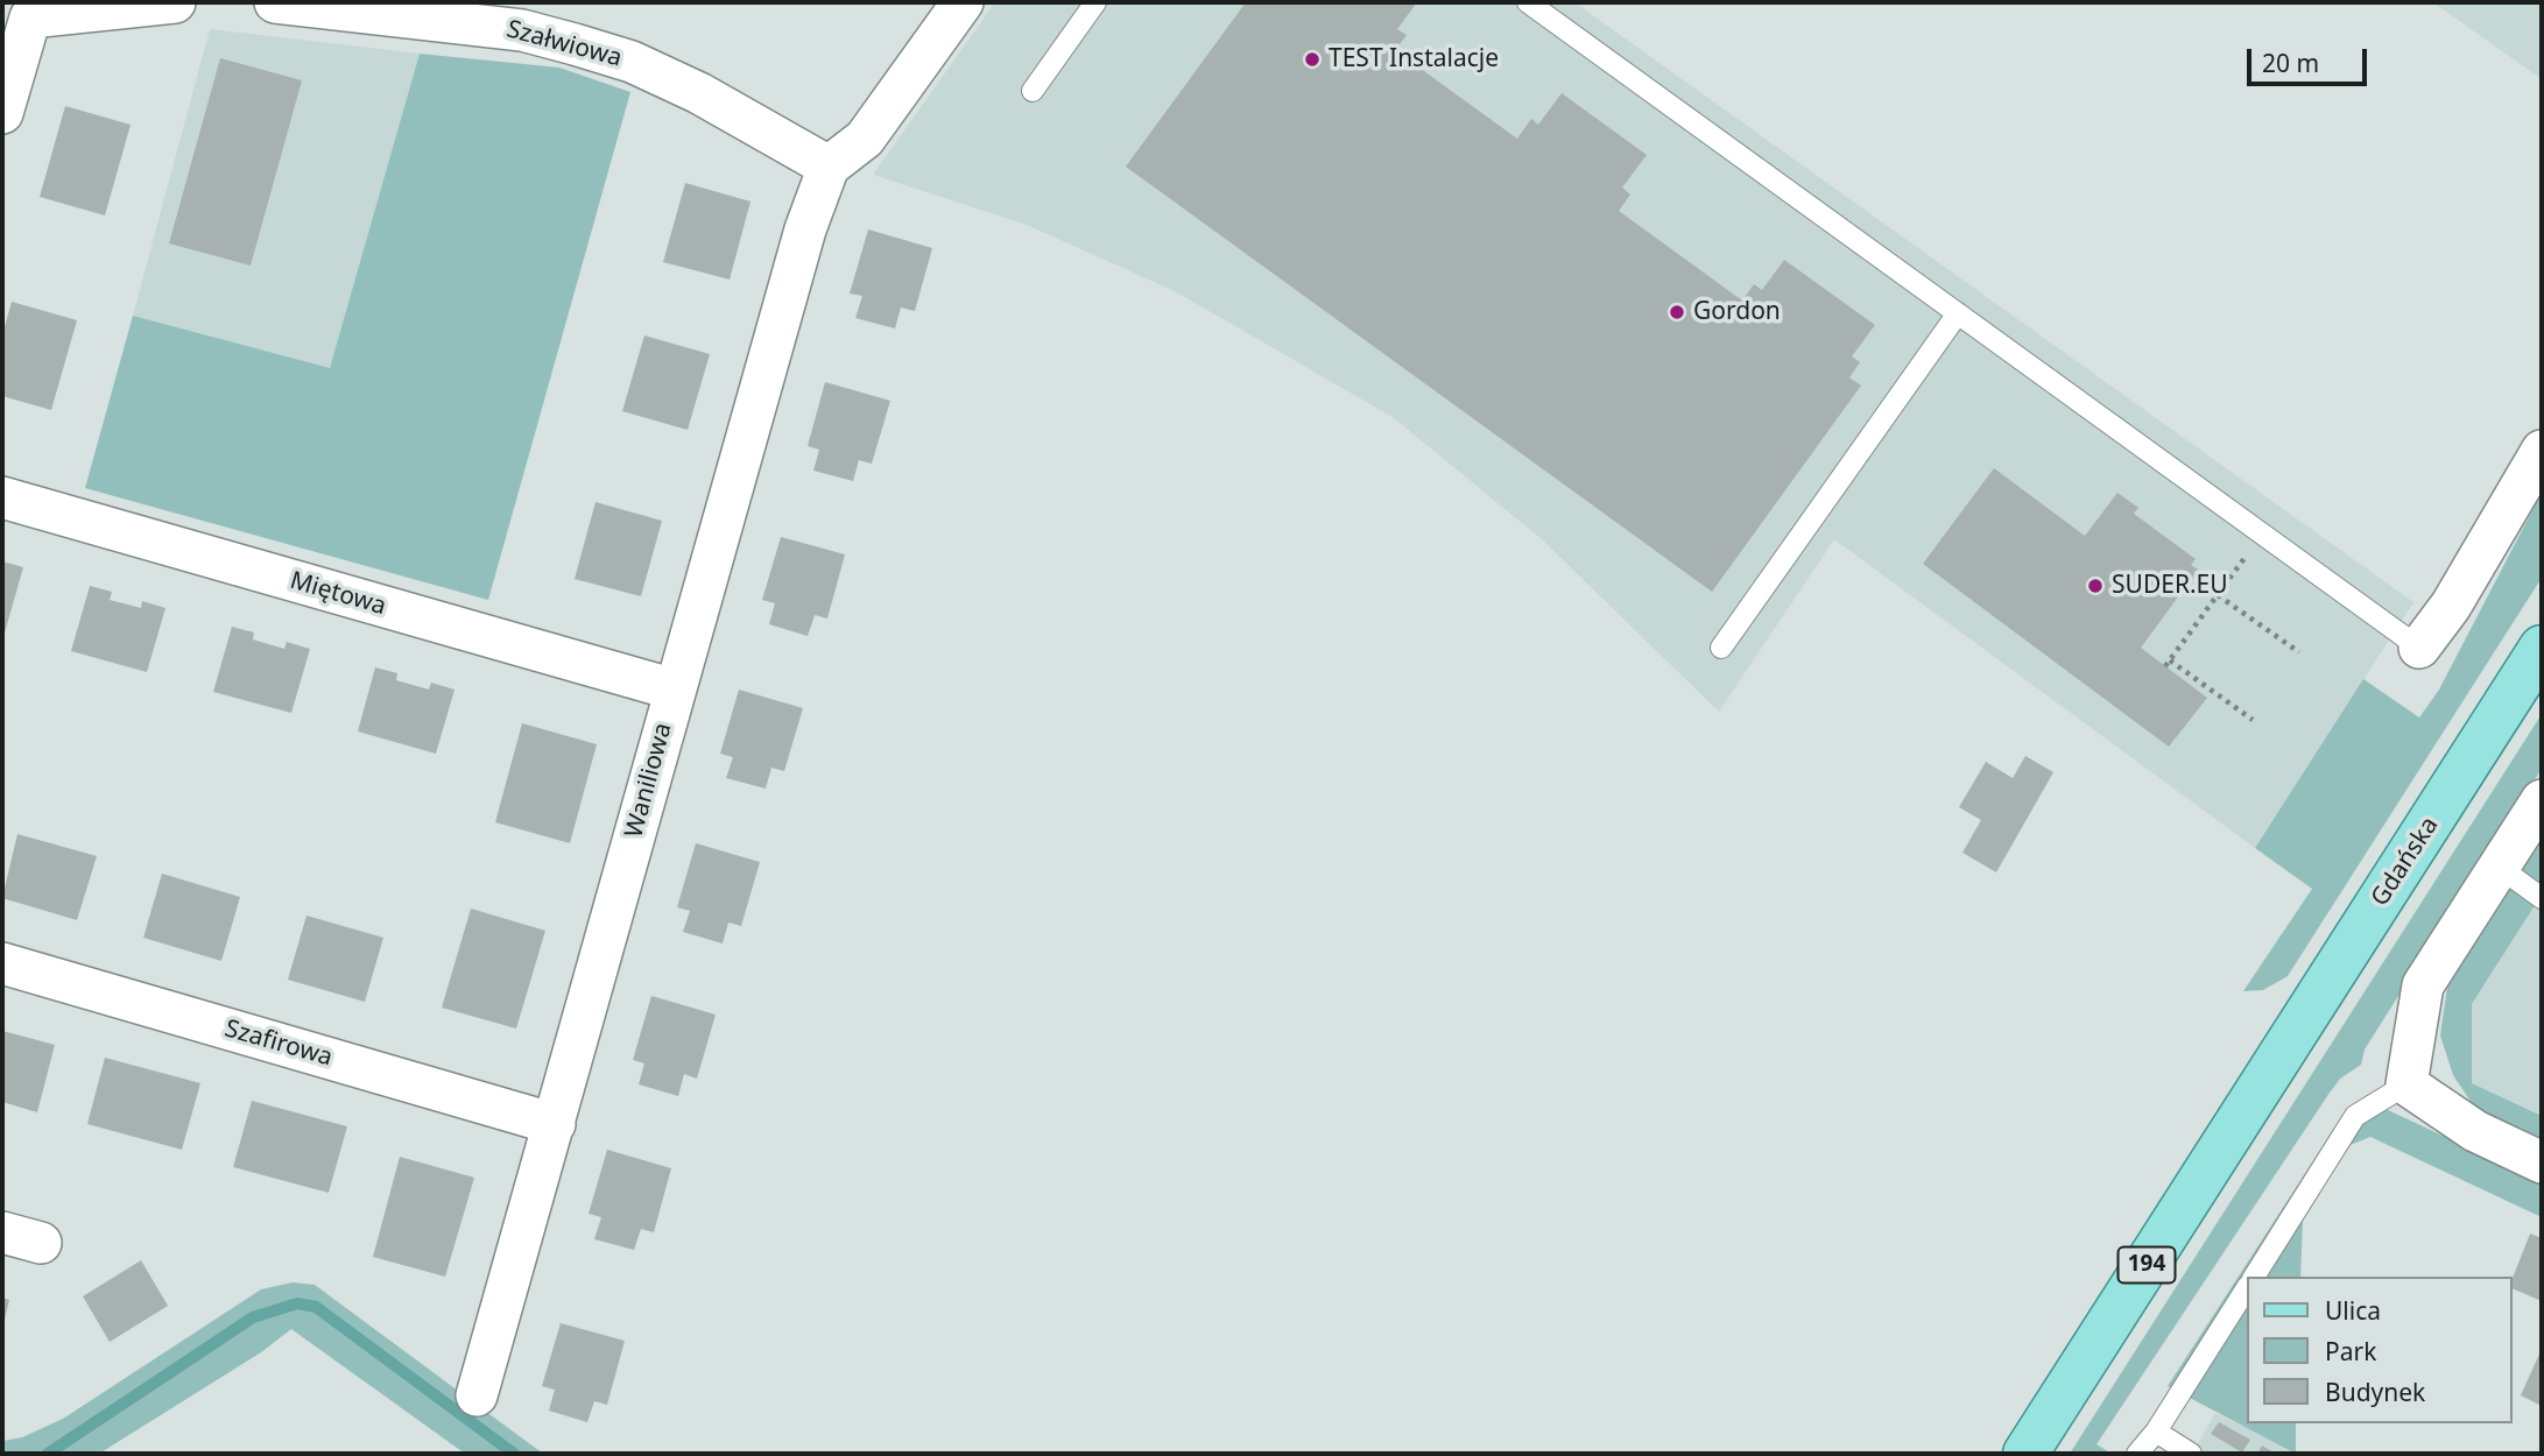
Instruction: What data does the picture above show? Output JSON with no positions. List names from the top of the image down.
{
  "streets": {
    "main road": ["Gdańska", "194"],
    "street": [
      "Szałwiowa",
      "Miętowa",
      "Waniliowa",
      "Szafirowa"
    ]
  },
  "crossings": [
    ["Szałwiowa", "Waniliowa"],
    ["Miętowa", "Waniliowa"],
    ["Waniliowa", "Szafirowa"]
  ],
  "places": ["TEST Instalacje", "Gordon", "SUDER.EU"],
  "legend": ["Ulica", "Park", "Budynek"],
  "scale_bar": "20 m"
}
